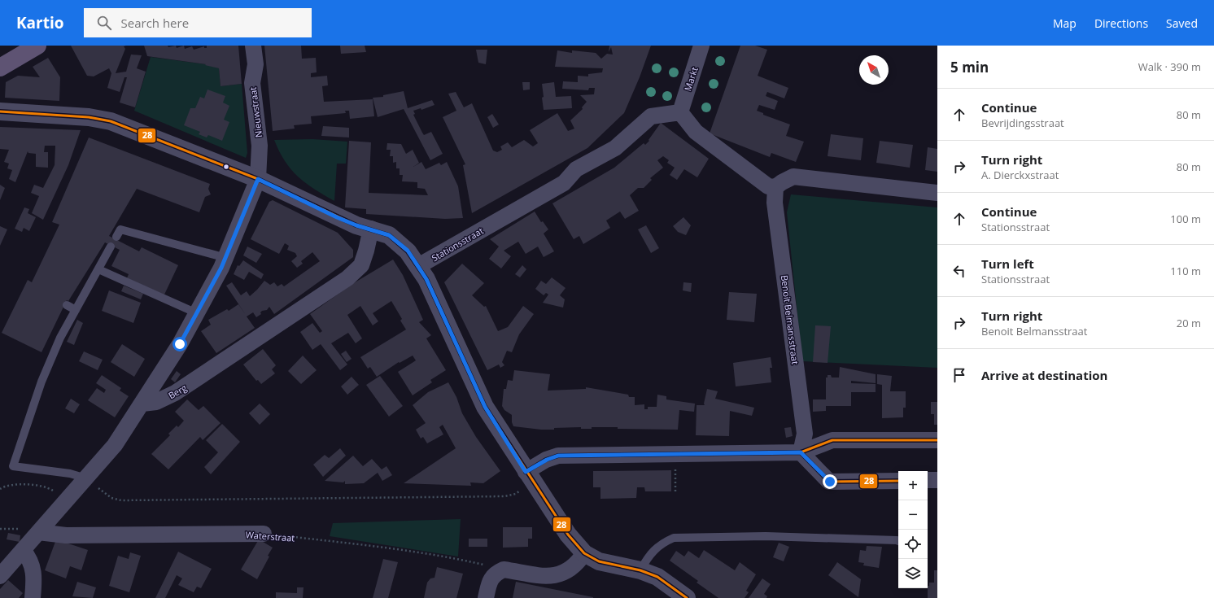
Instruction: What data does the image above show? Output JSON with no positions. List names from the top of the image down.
{
  "streets": {
    "street": [
      "Markt",
      "Nieuwstraat",
      "Stationsstraat",
      "Benoit Belmansstraat",
      "Berg",
      "Waterstraat"
    ]
  },
  "crossings": [
    ["Markt", "Stationsstraat"],
    ["Nieuwstraat", "Berg"]
  ],
  "lines": ["transit line 28"],
  "north": "top left",
  "page": {
    "header": "Kartio",
    "search": "Search here",
    "nav": ["Map", "Directions", "Saved"],
    "heading": ["5 min", "Walk · 390 m"],
    "list": [
      ["Continue", "Bevrijdingsstraat", "80 m"],
      ["Turn right", "A. Dierckxstraat", "80 m"],
      ["Continue", "Stationsstraat", "100 m"],
      ["Turn left", "Stationsstraat", "110 m"],
      ["Turn right", "Benoit Belmansstraat", "20 m"],
      "Arrive at destination"
    ],
    "map_buttons": ["+", "−"]
  }
}
